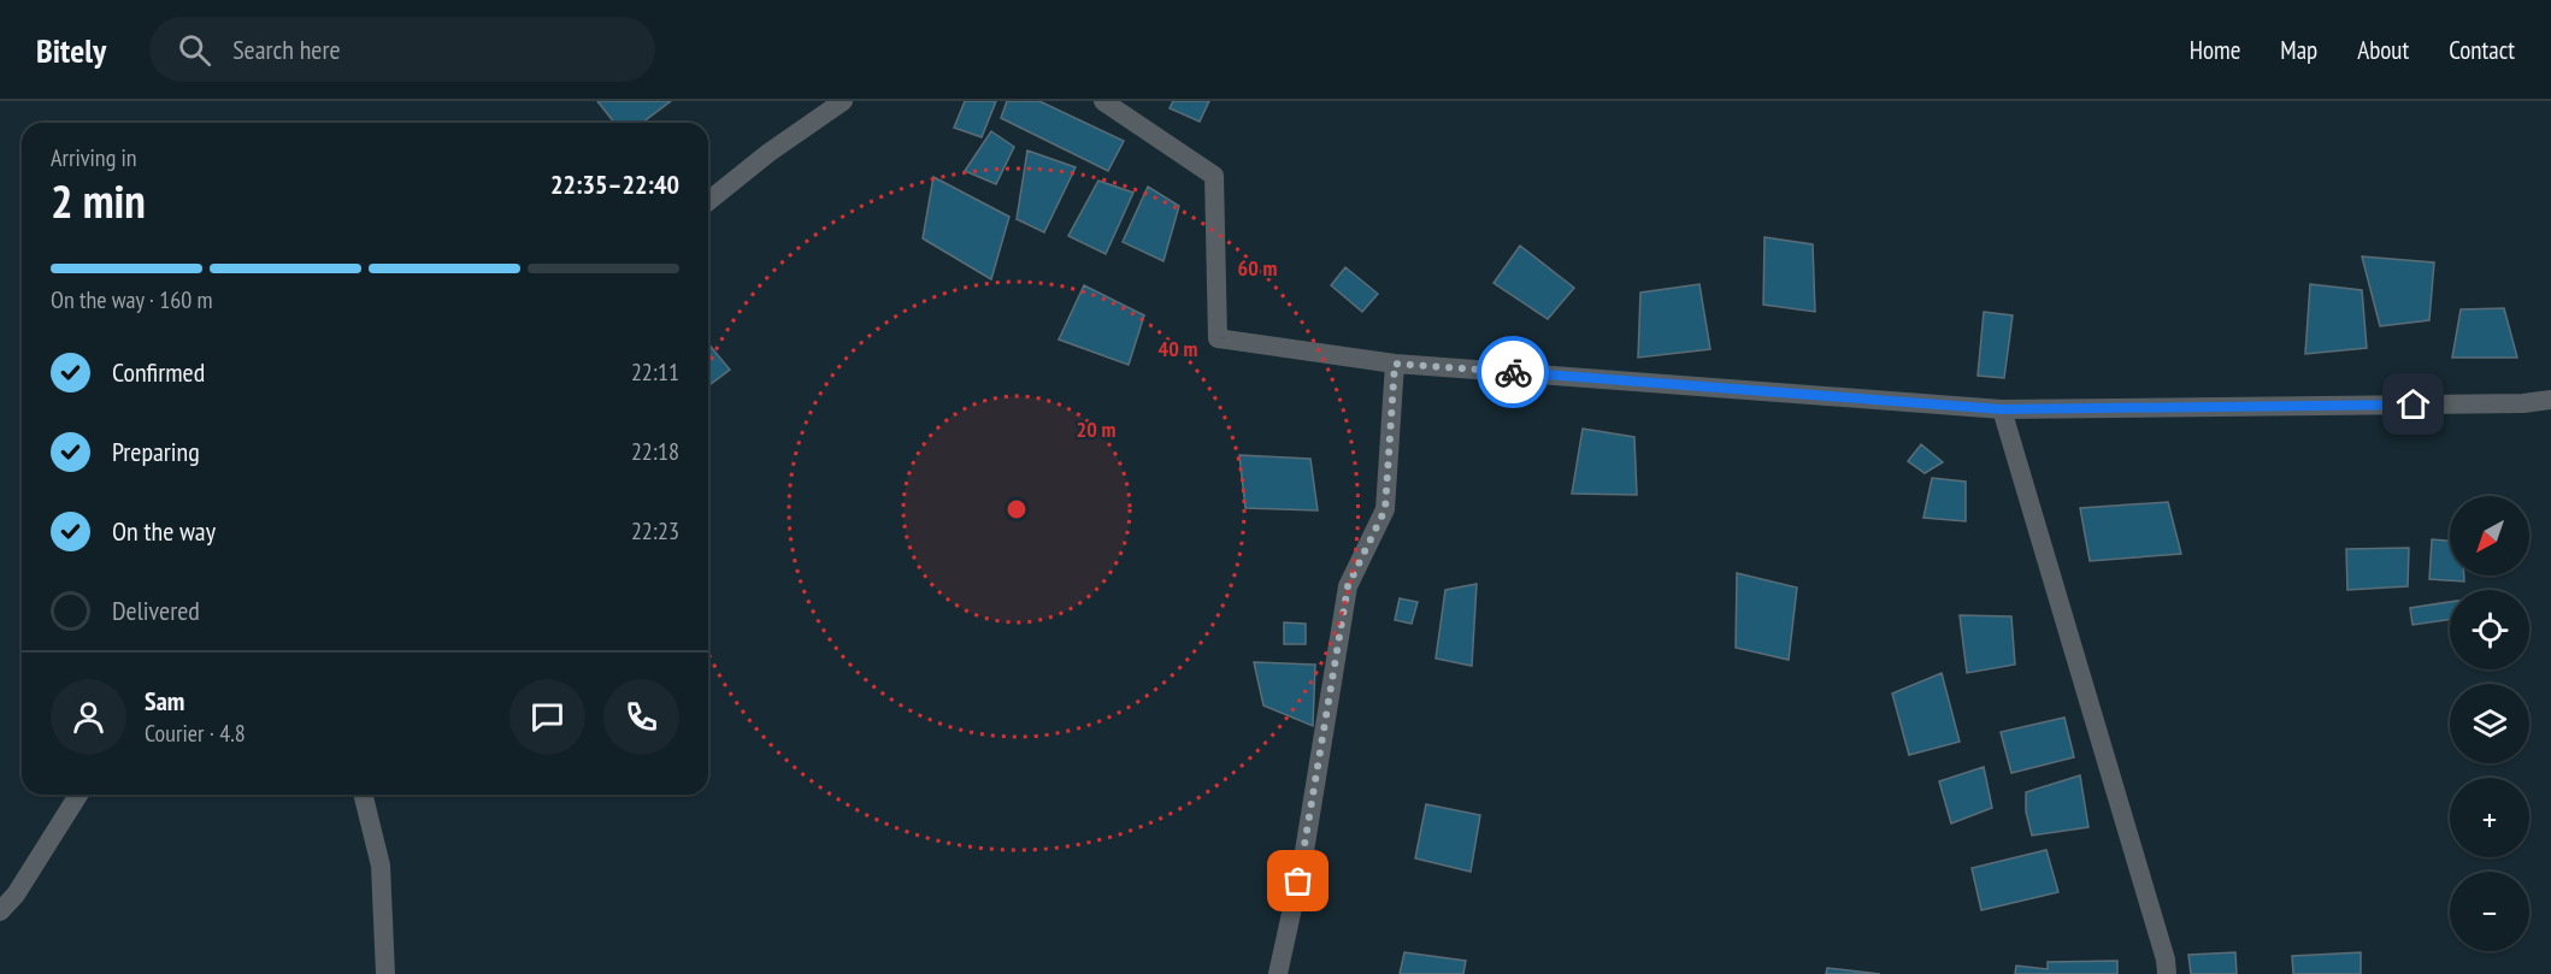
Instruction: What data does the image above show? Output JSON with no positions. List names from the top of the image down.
{
  "north": "bottom left",
  "page": {
    "header": "Bitely",
    "search": "Search here",
    "nav": [
      "Home",
      "Map",
      "About",
      "Contact"
    ],
    "heading": ["2 min", "Arriving in", "22:35–22:40"],
    "panel": ["Sam", "Courier · 4.8"],
    "bar": "On the way · 160 m",
    "list": [
      ["Confirmed", "22:11"],
      ["Preparing", "22:18"],
      ["On the way", "22:23"],
      "Delivered"
    ],
    "map_buttons": ["+", "−"]
  },
  "rings": ["60 m", "40 m", "20 m"]
}
